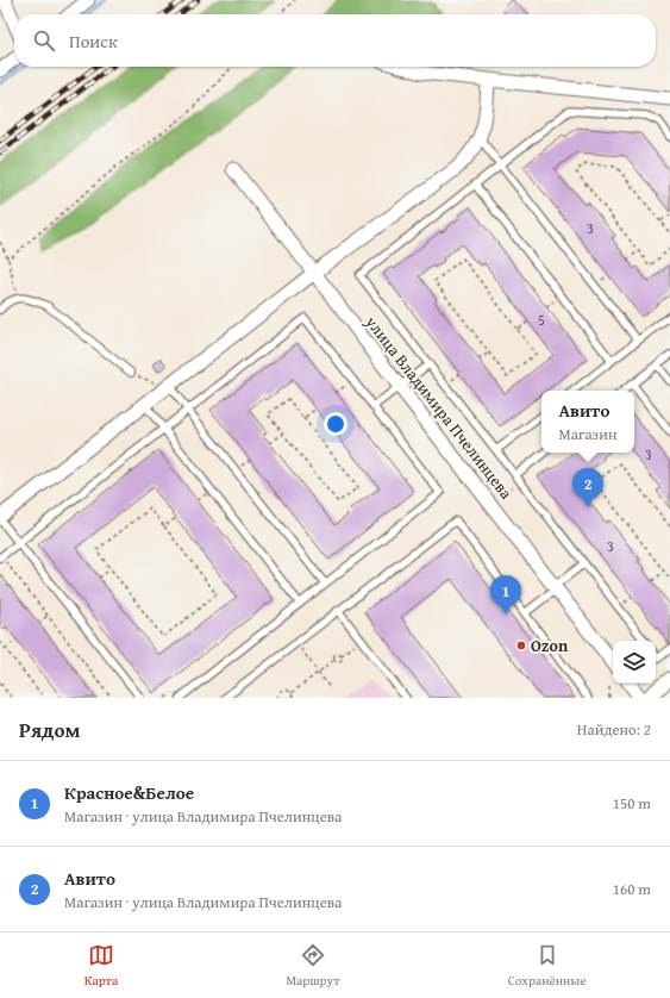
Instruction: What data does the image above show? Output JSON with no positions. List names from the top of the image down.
{
  "streets": {
    "street": ["улица Владимира Пчелинцева"]
  },
  "places": ["Ozon"],
  "house_numbers": [
    "3",
    "5",
    "3",
    "3"
  ],
  "page": {
    "search": "Поиск",
    "popup": ["Авито", "Магазин"],
    "pins": ["2", "1"],
    "heading": ["Рядом", "Найдено: 2"],
    "list": [
      {
        "mark": "1",
        "name": "Красное&Белое",
        "note": "Магазин · улица Владимира Пчелинцева",
        "value": "150 m"
      },
      {
        "mark": "2",
        "name": "Авито",
        "note": "Магазин · улица Владимира Пчелинцева",
        "value": "160 m"
      }
    ],
    "nav": ["Карта", "Маршрут", "Сохранённые"]
  }
}
